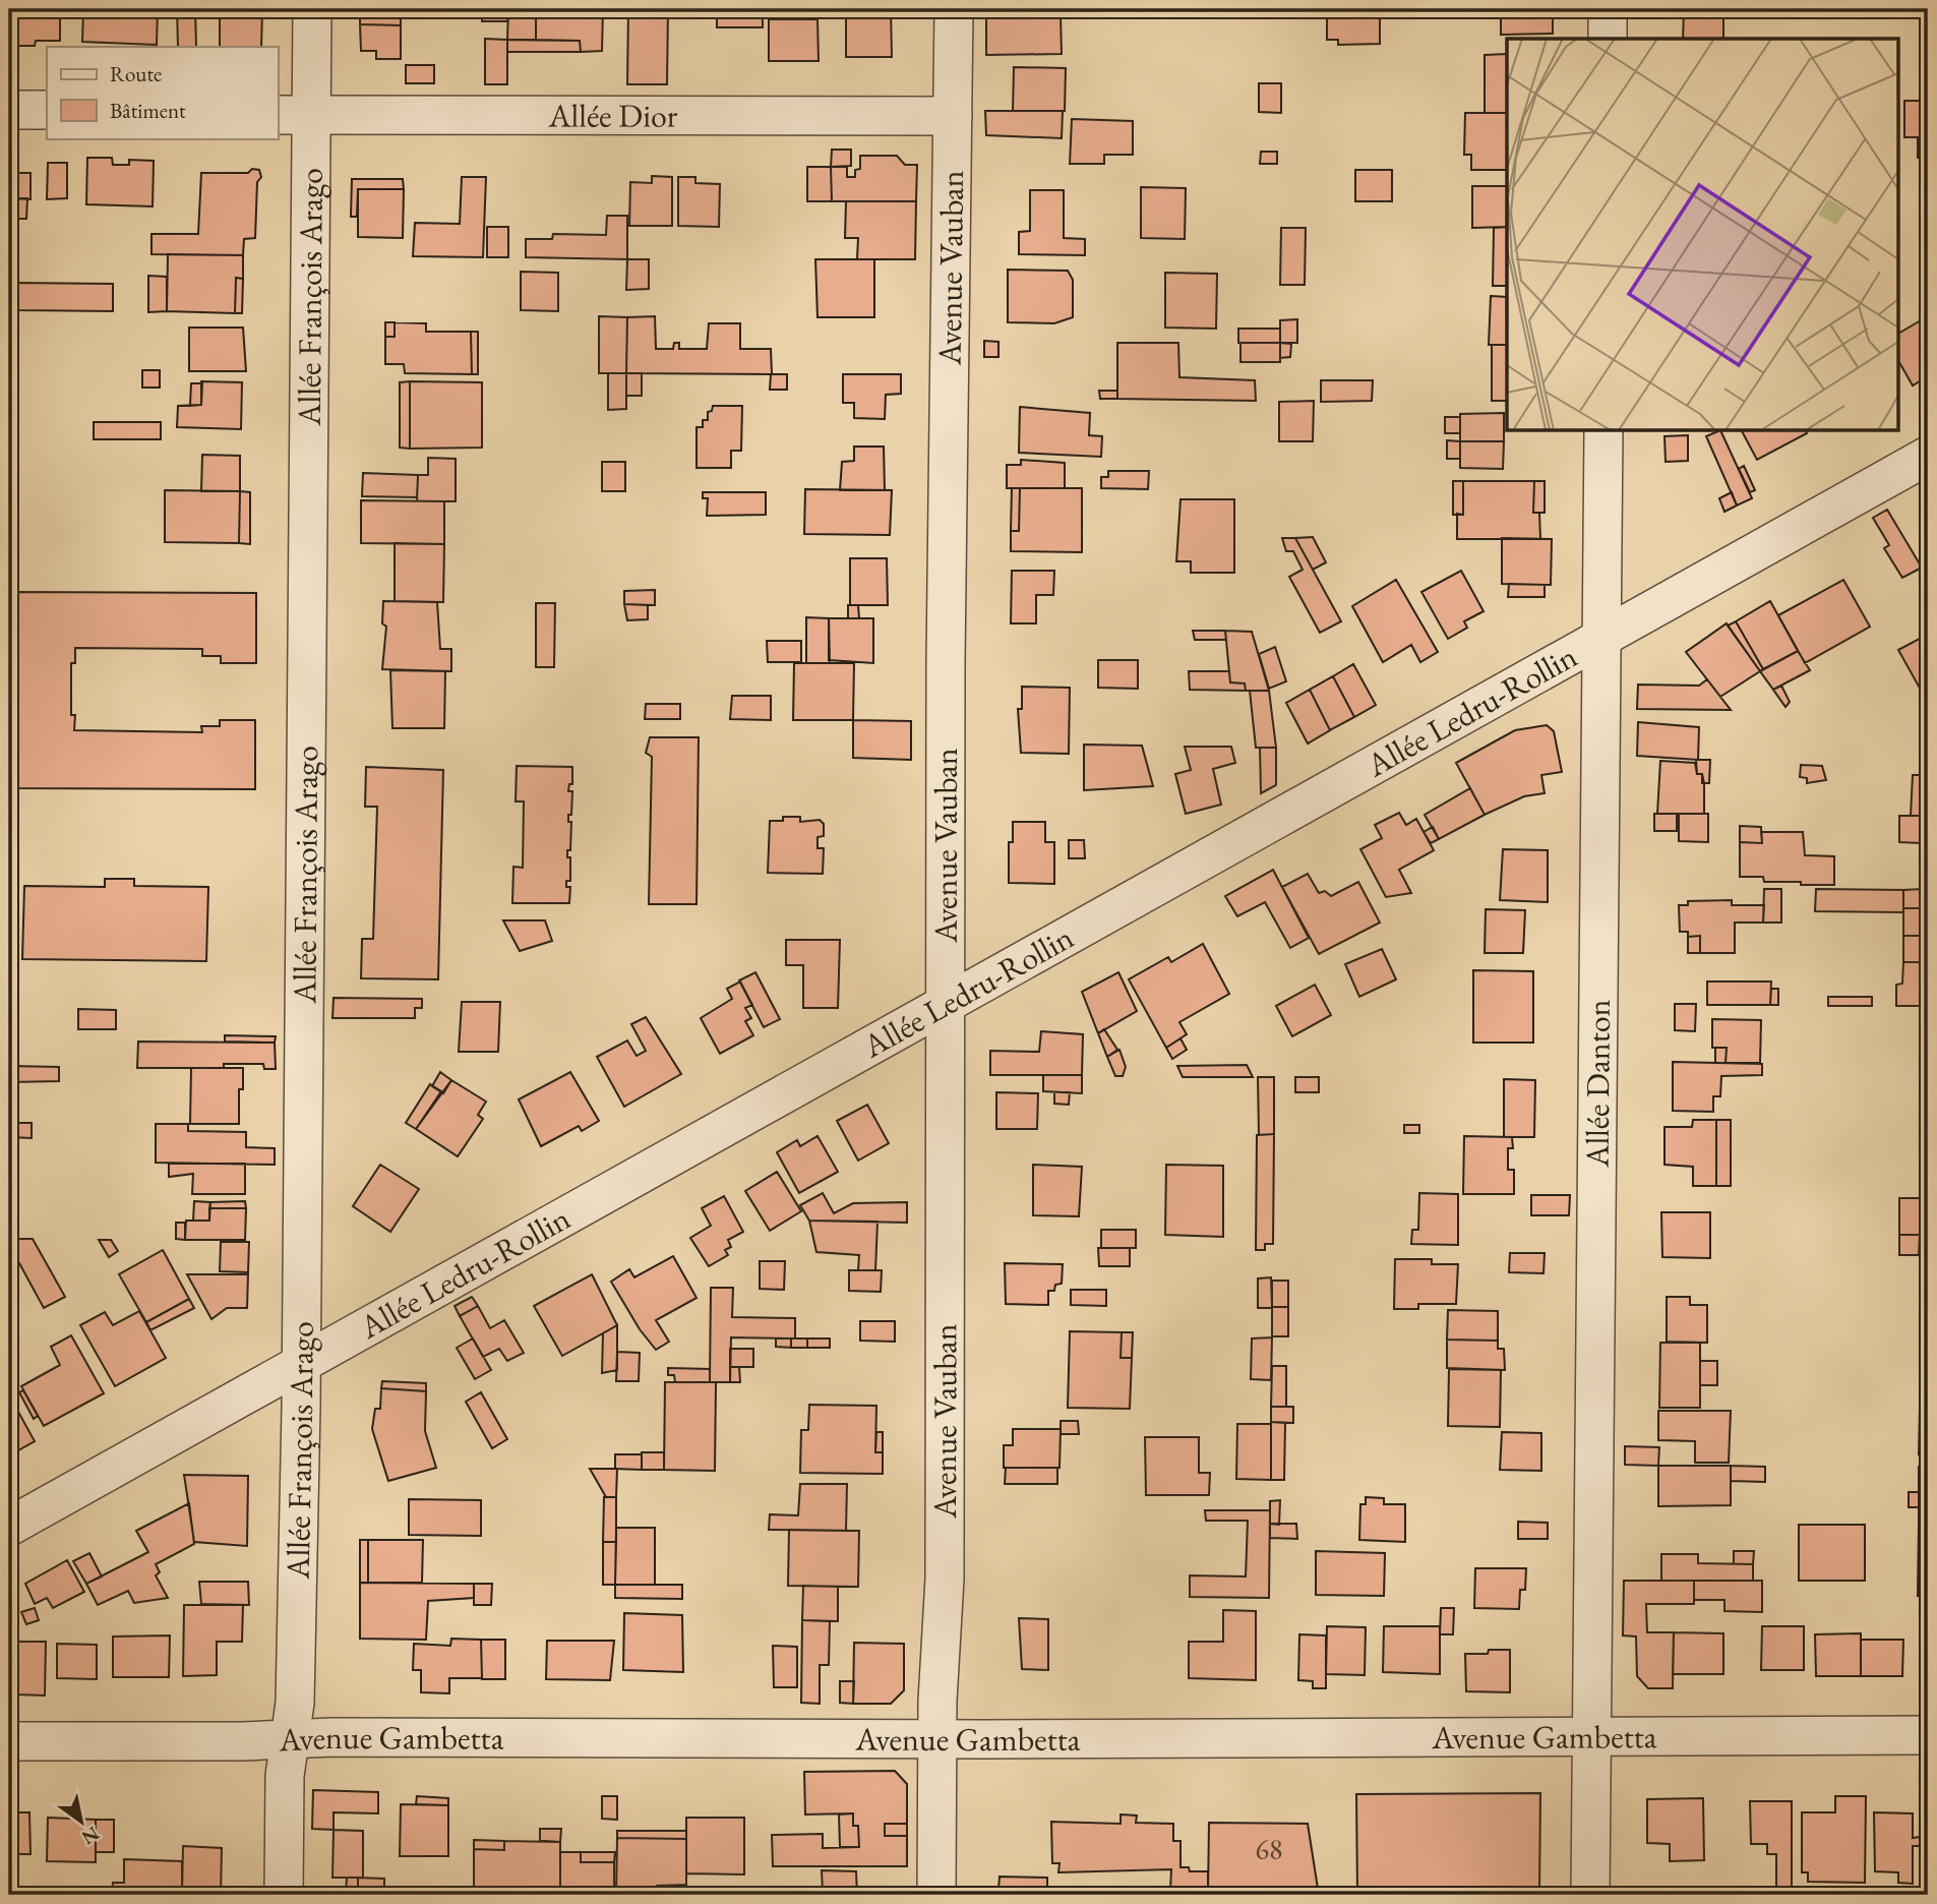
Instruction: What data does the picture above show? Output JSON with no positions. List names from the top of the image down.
{
  "streets": {
    "street": [
      "Allée Dior",
      "Avenue Vauban",
      "Allée François Arago",
      "Allée Ledru-Rollin",
      "Allée Danton",
      "Avenue Gambetta"
    ]
  },
  "crossings": [
    ["Allée Dior", "Avenue Vauban"],
    ["Allée Dior", "Allée François Arago"],
    ["Avenue Vauban", "Allée Ledru-Rollin"],
    ["Avenue Vauban", "Avenue Gambetta"],
    ["Allée François Arago", "Allée Ledru-Rollin"],
    ["Allée François Arago", "Avenue Gambetta"],
    ["Allée Ledru-Rollin", "Allée Danton"],
    ["Allée Danton", "Avenue Gambetta"]
  ],
  "house_numbers": ["68"],
  "legend": ["Route", "Bâtiment"],
  "north": "bottom right"
}
